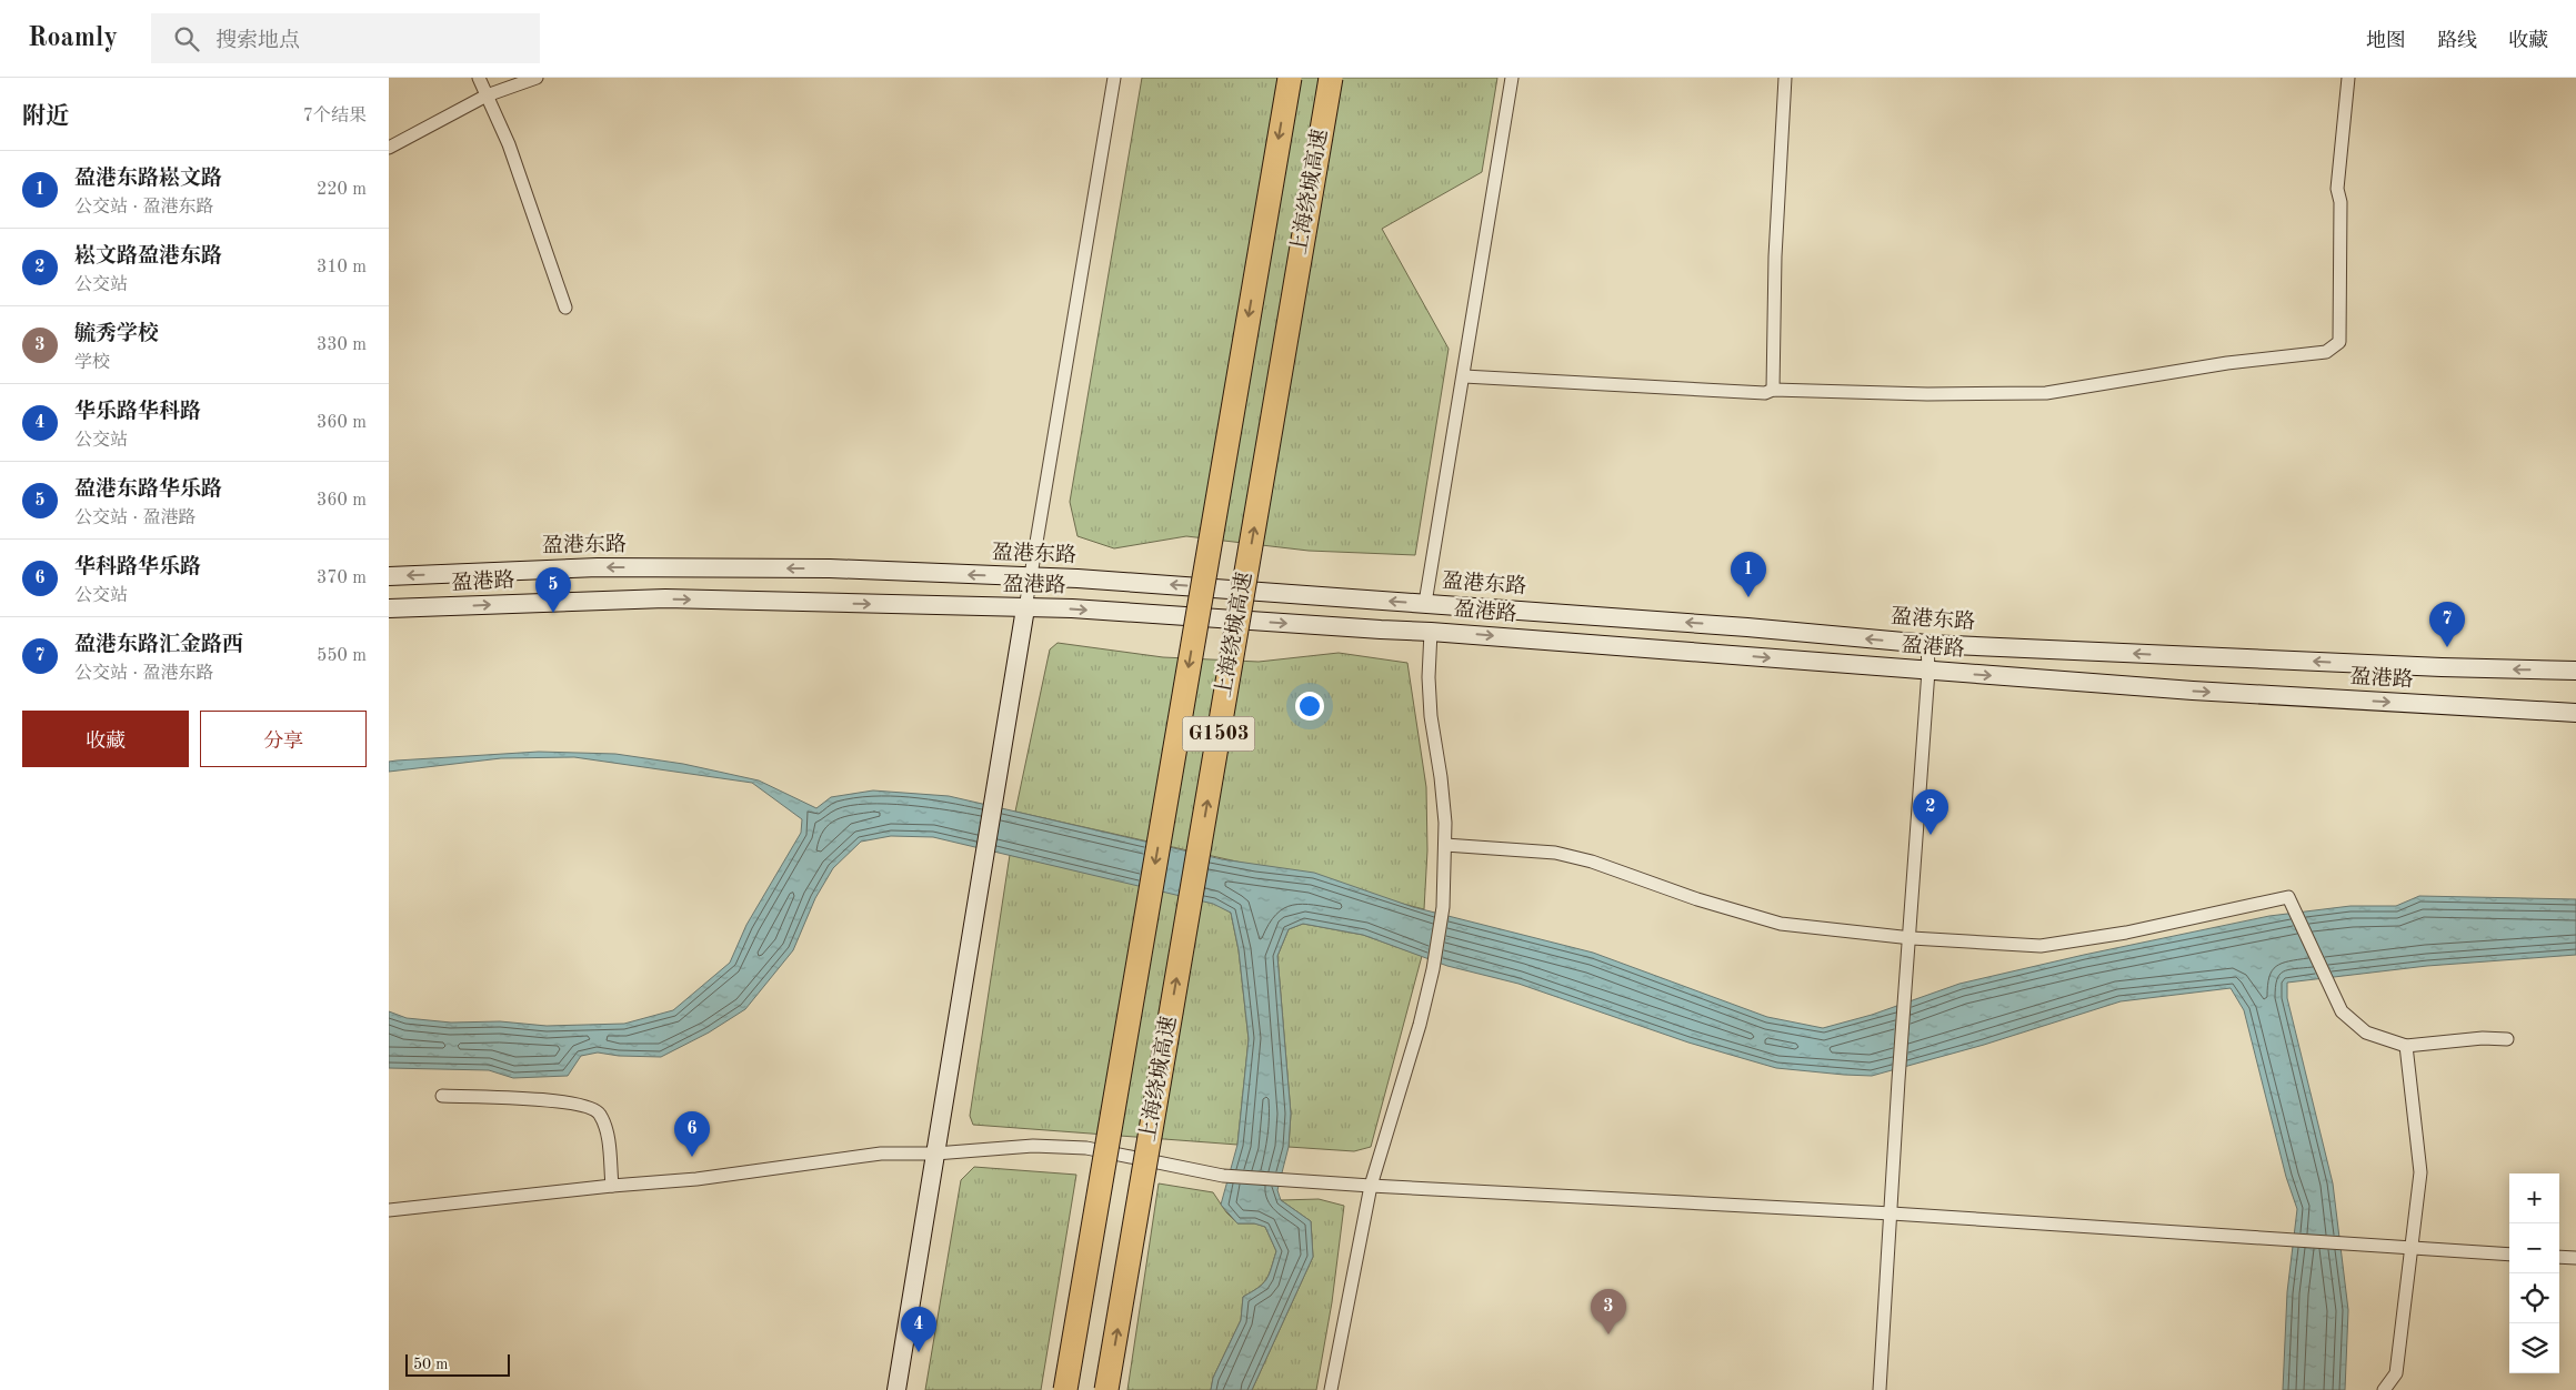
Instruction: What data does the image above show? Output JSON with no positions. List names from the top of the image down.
{
  "streets": {
    "highway": ["上海绕城高速", "G1503"],
    "main road": ["盈港东路", "盈港路"]
  },
  "one_way": ["盈港东路", "盈港路"],
  "scale_bar": "50 m",
  "page": {
    "header": "Roamly",
    "search": "搜索地点",
    "nav": ["地图", "路线", "收藏"],
    "heading": ["附近", "7个结果"],
    "list": [
      {
        "mark": "1",
        "name": "盈港东路崧文路",
        "note": "公交站 · 盈港东路",
        "value": "220 m"
      },
      {
        "mark": "2",
        "name": "崧文路盈港东路",
        "note": "公交站",
        "value": "310 m"
      },
      {
        "mark": "3",
        "name": "毓秀学校",
        "note": "学校",
        "value": "330 m"
      },
      {
        "mark": "4",
        "name": "华乐路华科路",
        "note": "公交站",
        "value": "360 m"
      },
      {
        "mark": "5",
        "name": "盈港东路华乐路",
        "note": "公交站 · 盈港路",
        "value": "360 m"
      },
      {
        "mark": "6",
        "name": "华科路华乐路",
        "note": "公交站",
        "value": "370 m"
      },
      {
        "mark": "7",
        "name": "盈港东路汇金路西",
        "note": "公交站 · 盈港东路",
        "value": "550 m"
      }
    ],
    "pins": [
      "1",
      "5",
      "7",
      "2",
      "6",
      "3",
      "4"
    ],
    "buttons": ["收藏", "分享"],
    "map_buttons": ["+", "−"],
    "scale": "50 m"
  }
}
